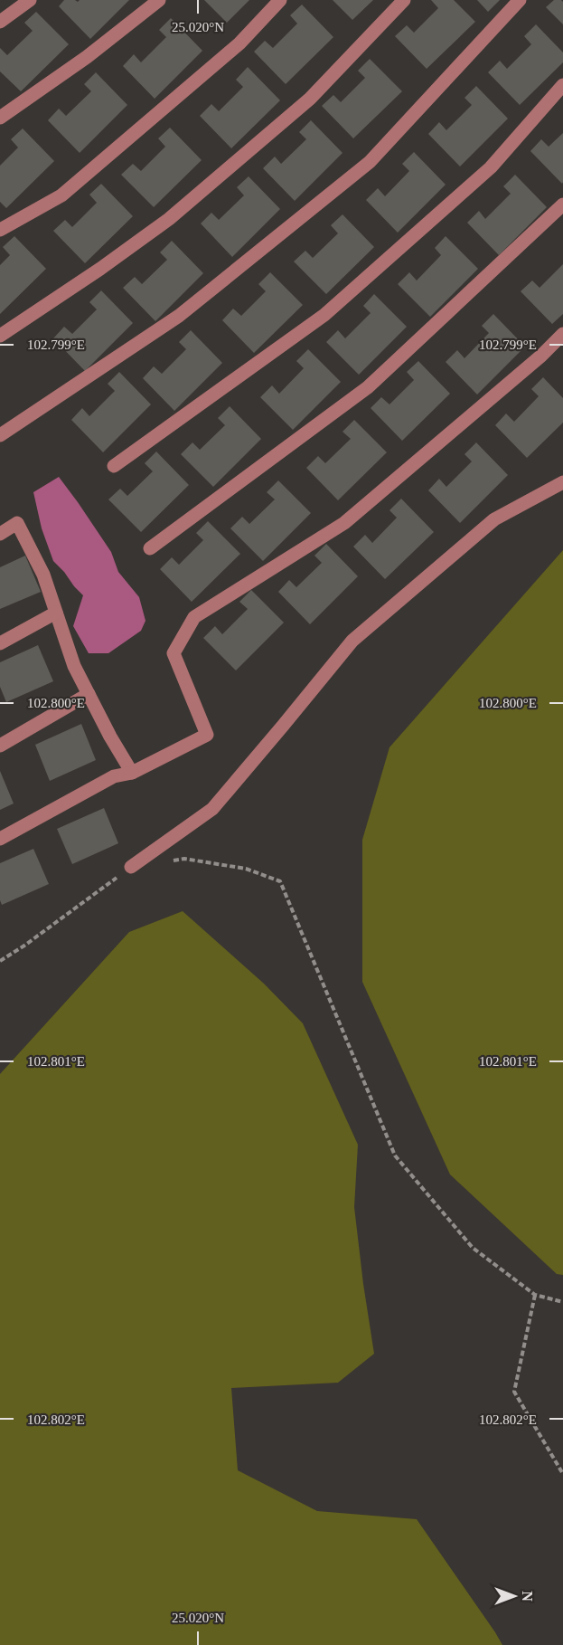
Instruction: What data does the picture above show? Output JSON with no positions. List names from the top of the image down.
{
  "north": "right",
  "coordinates": [
    "25.020°N",
    "102.799°E",
    "102.800°E",
    "102.801°E",
    "102.802°E"
  ]
}
